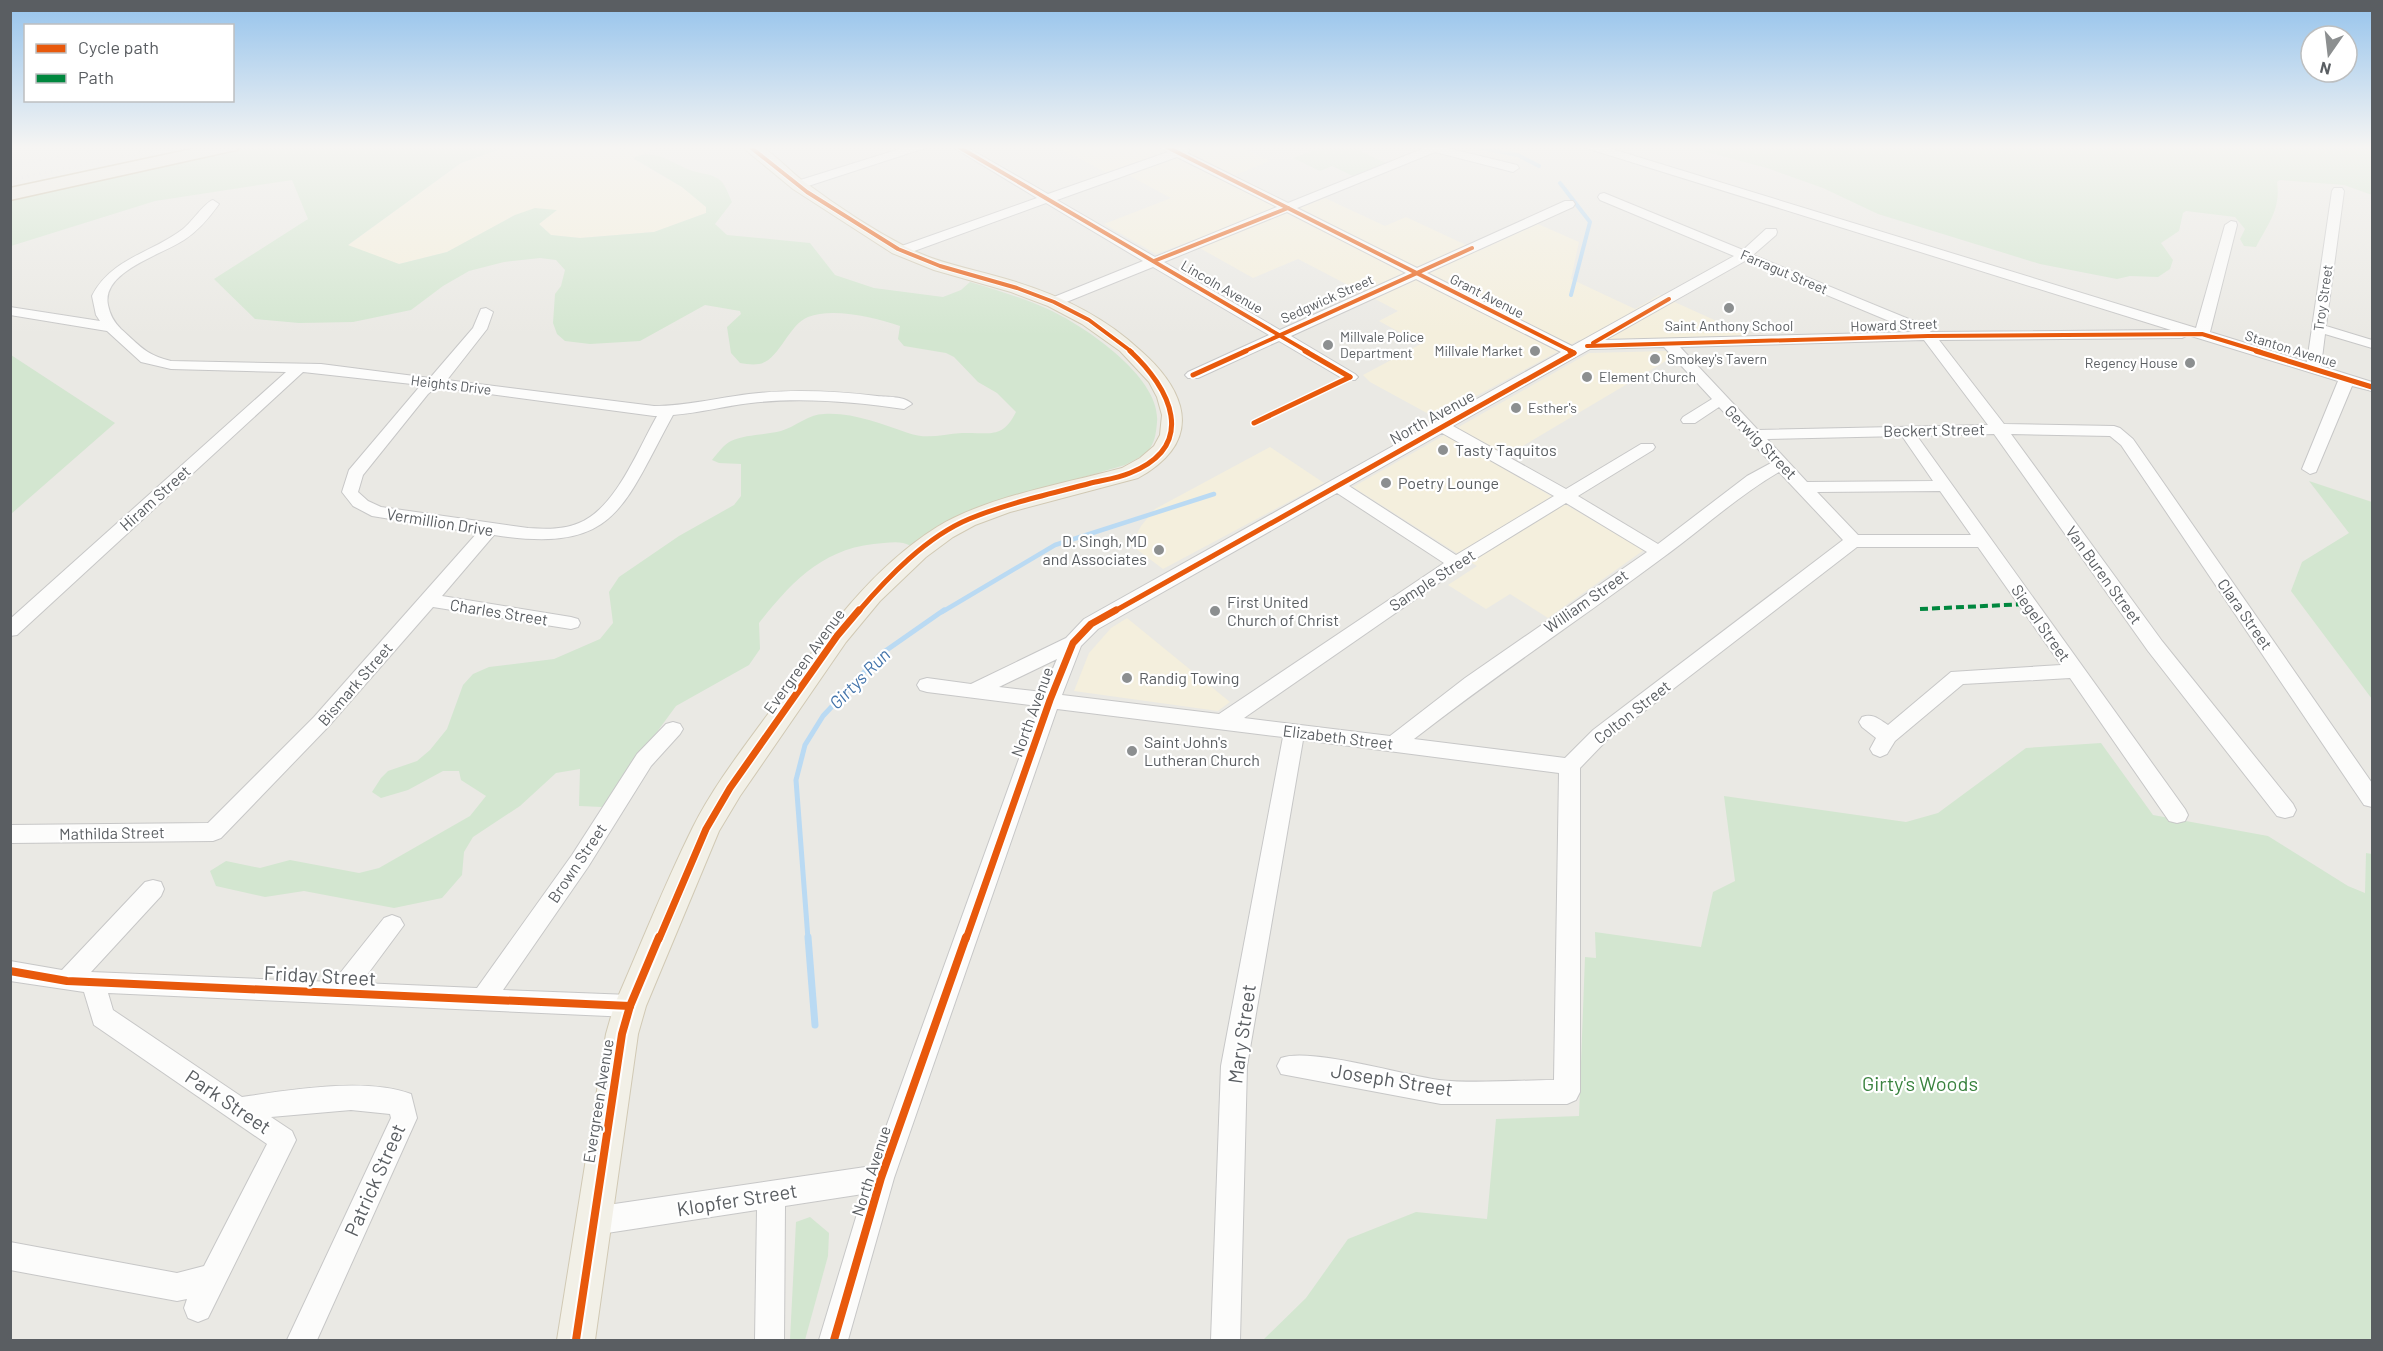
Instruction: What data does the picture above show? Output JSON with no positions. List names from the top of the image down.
{
  "streets": {
    "main road": ["Evergreen Avenue"],
    "street": [
      "Farragut Street",
      "Lincoln Avenue",
      "Grant Avenue",
      "Troy Street",
      "Sedgwick Street",
      "Howard Street",
      "Stanton Avenue",
      "Heights Drive",
      "North Avenue",
      "Beckert Street",
      "Gerwig Street",
      "Hiram Street",
      "Vermillion Drive",
      "Van Buren Street",
      "Sample Street",
      "William Street",
      "Charles Street",
      "Clara Street",
      "Siegel Street",
      "Bismark Street",
      "Colton Street",
      "Elizabeth Street",
      "Mathilda Street",
      "Brown Street",
      "Friday Street",
      "Mary Street",
      "Joseph Street",
      "Park Street",
      "Patrick Street",
      "Klopfer Street"
    ]
  },
  "crossings": [
    ["Farragut Street", "Howard Street"],
    ["Farragut Street", "North Avenue"],
    ["Farragut Street", "Van Buren Street"],
    ["Lincoln Avenue", "Sedgwick Street"],
    ["Grant Avenue", "Sedgwick Street"],
    ["Grant Avenue", "Howard Street"],
    ["Grant Avenue", "North Avenue"],
    ["Troy Street", "Stanton Avenue"],
    ["Howard Street", "Stanton Avenue"],
    ["Howard Street", "North Avenue"],
    ["Howard Street", "Gerwig Street"],
    ["Howard Street", "Van Buren Street"],
    ["Heights Drive", "Hiram Street"],
    ["Heights Drive", "Vermillion Drive"],
    ["North Avenue", "Elizabeth Street"],
    ["North Avenue", "Klopfer Street"],
    ["Beckert Street", "Gerwig Street"],
    ["Beckert Street", "Van Buren Street"],
    ["Beckert Street", "Clara Street"],
    ["Beckert Street", "Siegel Street"],
    ["Gerwig Street", "William Street"],
    ["Gerwig Street", "Colton Street"],
    ["Vermillion Drive", "Bismark Street"],
    ["Sample Street", "Elizabeth Street"],
    ["William Street", "Elizabeth Street"],
    ["Charles Street", "Bismark Street"],
    ["Evergreen Avenue", "Friday Street"],
    ["Evergreen Avenue", "Klopfer Street"],
    ["Bismark Street", "Mathilda Street"],
    ["Colton Street", "Elizabeth Street"],
    ["Colton Street", "Joseph Street"],
    ["Elizabeth Street", "Mary Street"],
    ["Elizabeth Street", "Joseph Street"],
    ["Brown Street", "Friday Street"],
    ["Friday Street", "Park Street"],
    ["Park Street", "Patrick Street"]
  ],
  "water": ["Girtys Run"],
  "parks": ["Girty's Woods"],
  "places": [
    "Saint Anthony School",
    "Millvale Police Department",
    "Millvale Market",
    "Smokey's Tavern",
    "Regency House",
    "Element Church",
    "Esther's",
    "Tasty Taquitos",
    "Poetry Lounge",
    "D. Singh, MD and Associates",
    "First United Church of Christ",
    "Randig Towing",
    "Saint John's Lutheran Church"
  ],
  "legend": ["Cycle path", "Path"],
  "north": "bottom"
}
